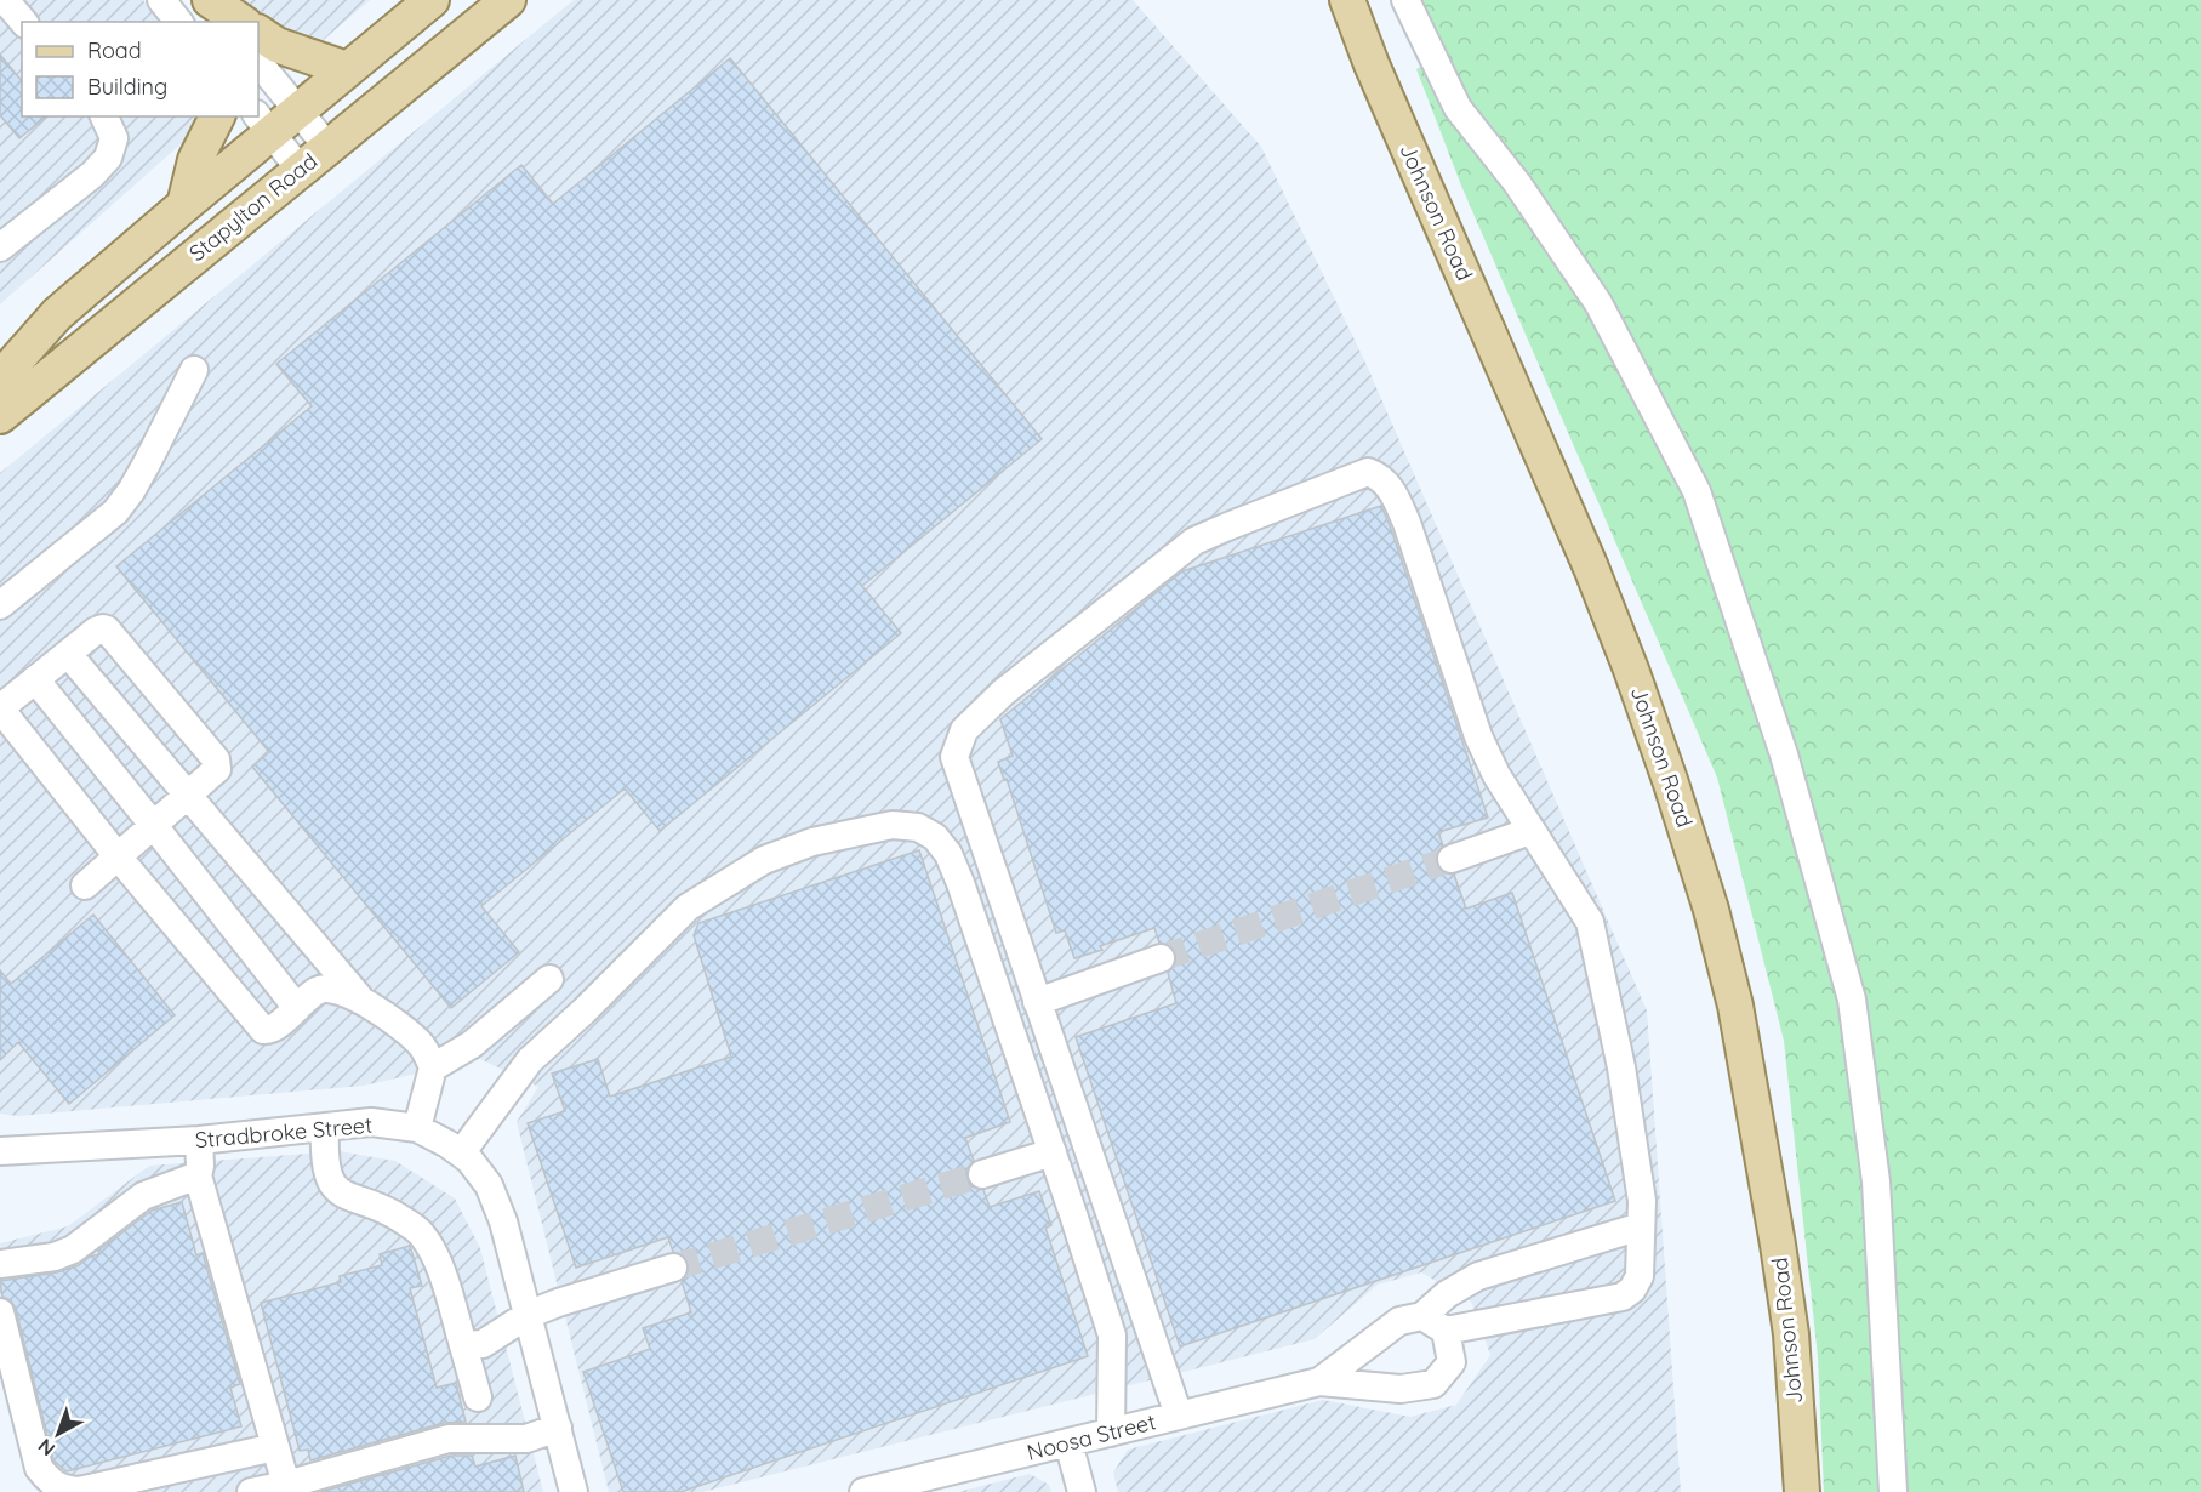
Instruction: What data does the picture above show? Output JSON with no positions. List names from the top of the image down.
{
  "streets": {
    "main road": ["Stapylton Road", "Johnson Road"],
    "street": ["Stradbroke Street", "Noosa Street"]
  },
  "legend": ["Road", "Building"],
  "north": "bottom left"
}
